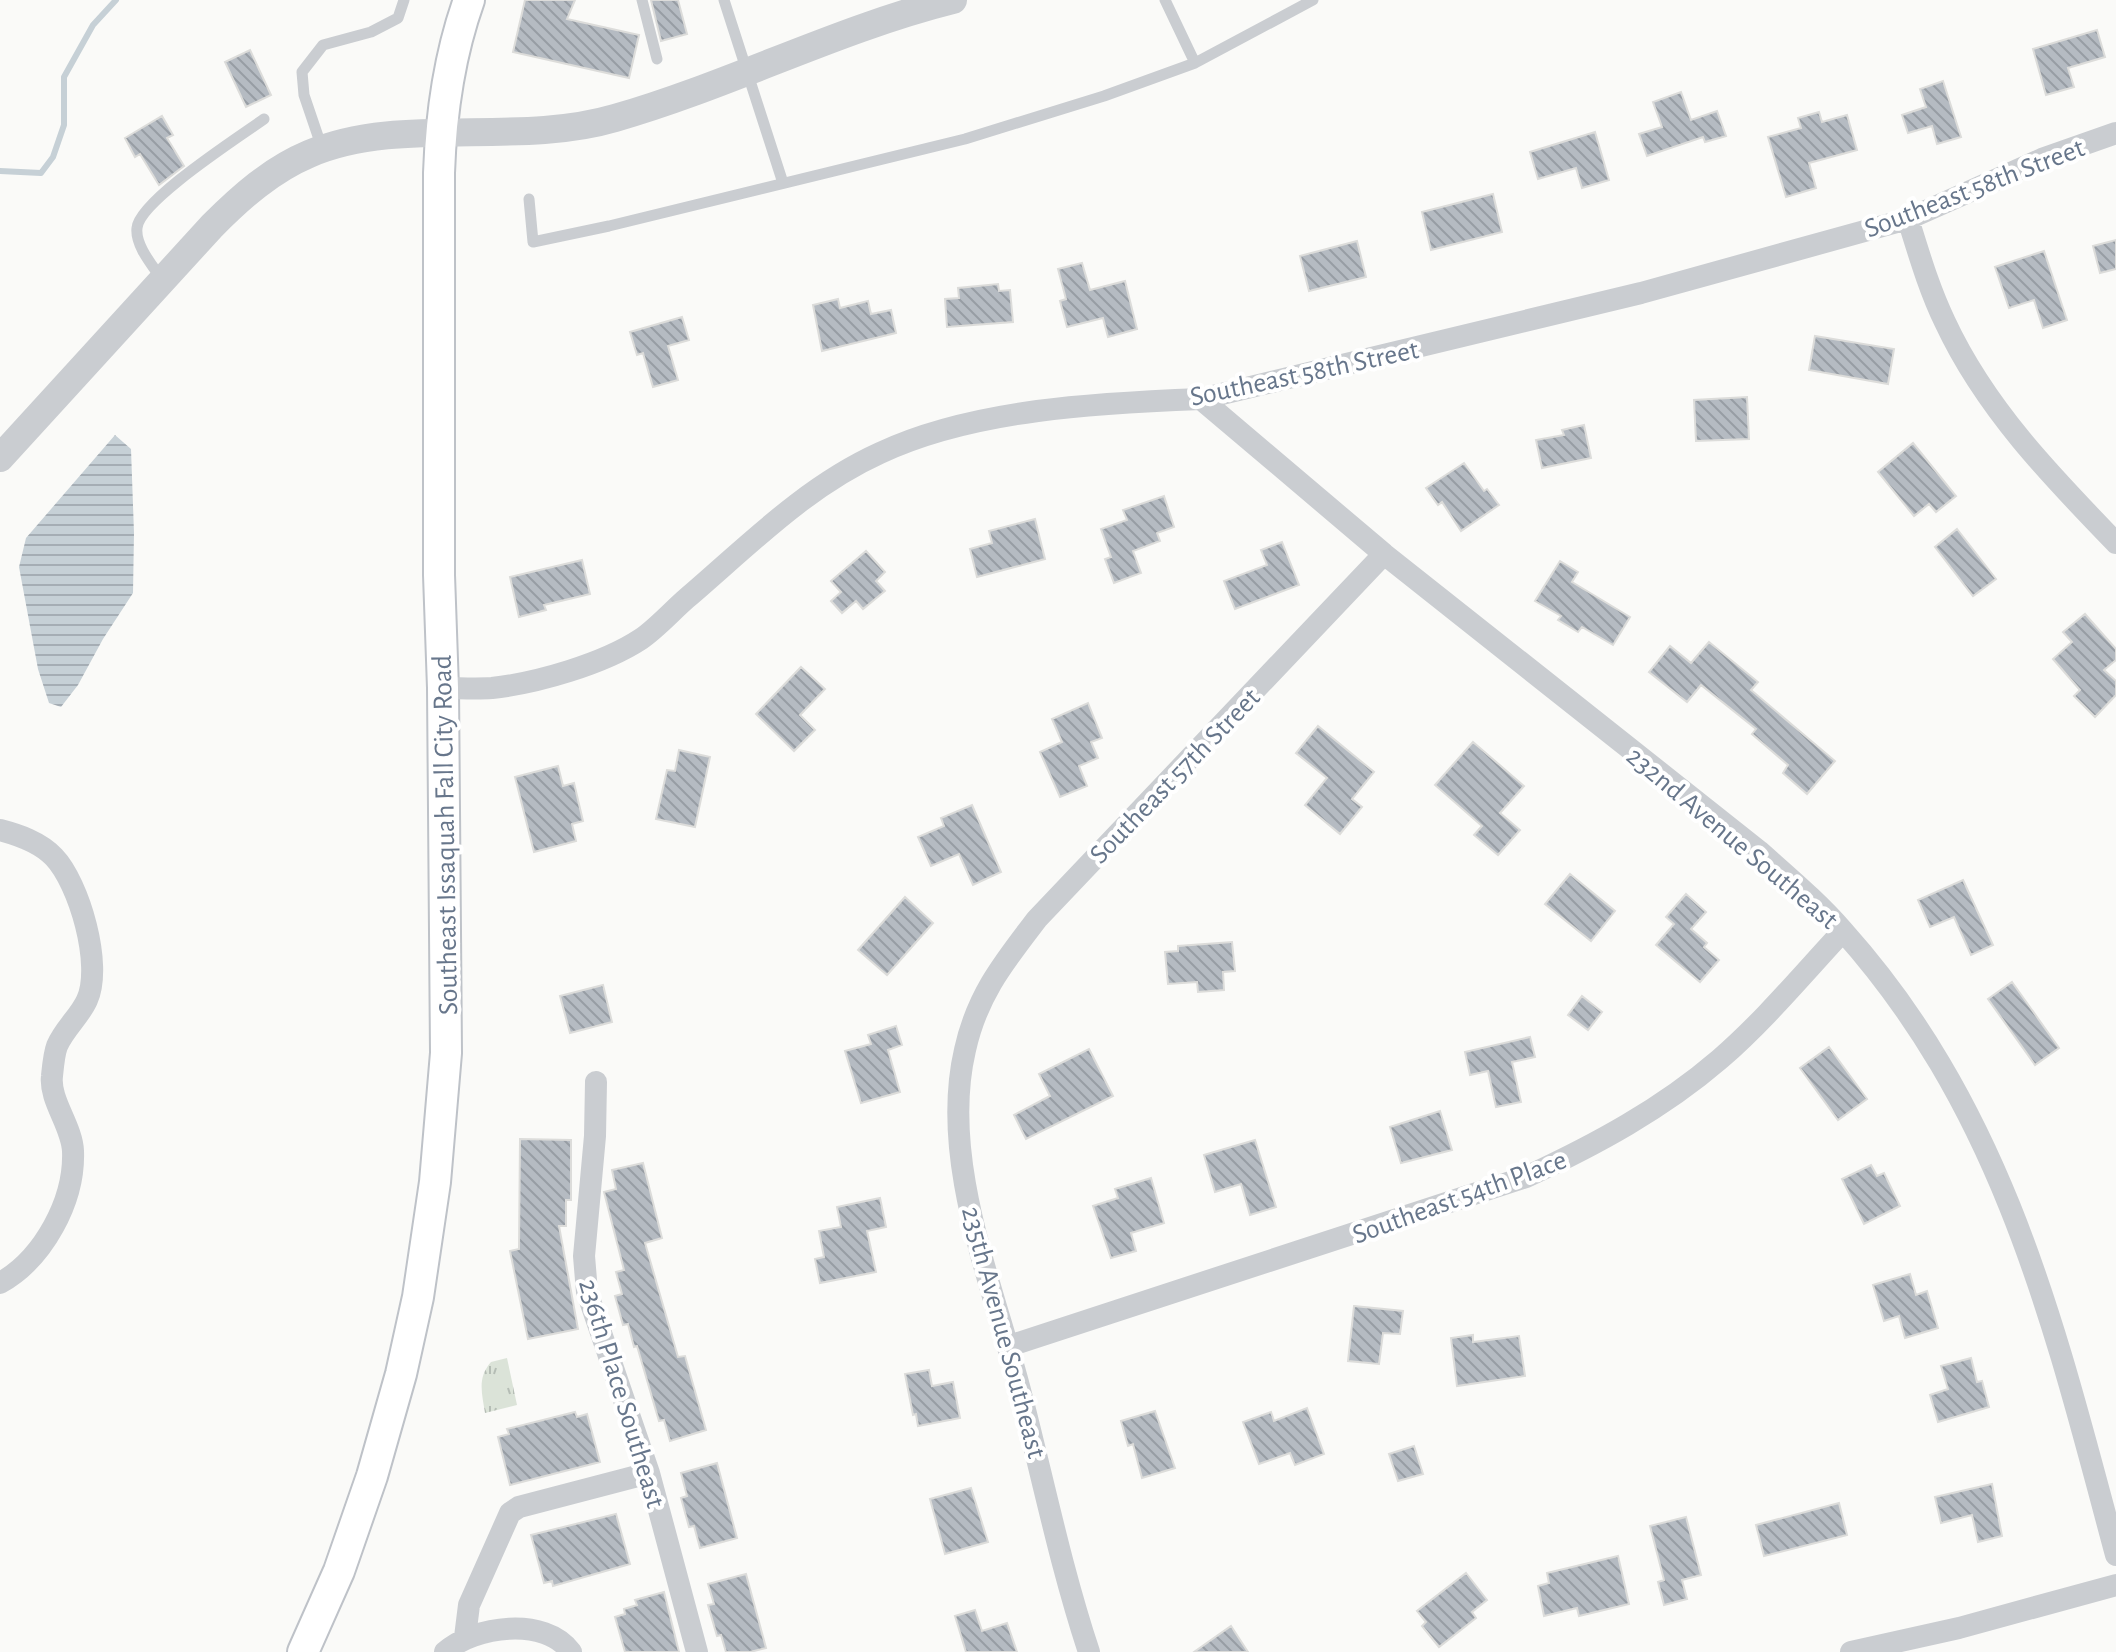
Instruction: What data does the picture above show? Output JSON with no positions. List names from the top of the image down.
{
  "streets": {
    "main road": ["Southeast Issaquah Fall City Road"],
    "street": [
      "Southeast 58th Street",
      "Southeast 57th Street",
      "232nd Avenue Southeast",
      "Southeast 54th Place",
      "235th Avenue Southeast",
      "236th Place Southeast"
    ]
  },
  "crossings": [
    ["Southeast 58th Street", "Southeast Issaquah Fall City Road"],
    ["Southeast 58th Street", "232nd Avenue Southeast"],
    ["Southeast 57th Street", "232nd Avenue Southeast"],
    ["Southeast 57th Street", "235th Avenue Southeast"],
    ["232nd Avenue Southeast", "Southeast 54th Place"],
    ["Southeast 54th Place", "235th Avenue Southeast"]
  ]
}
